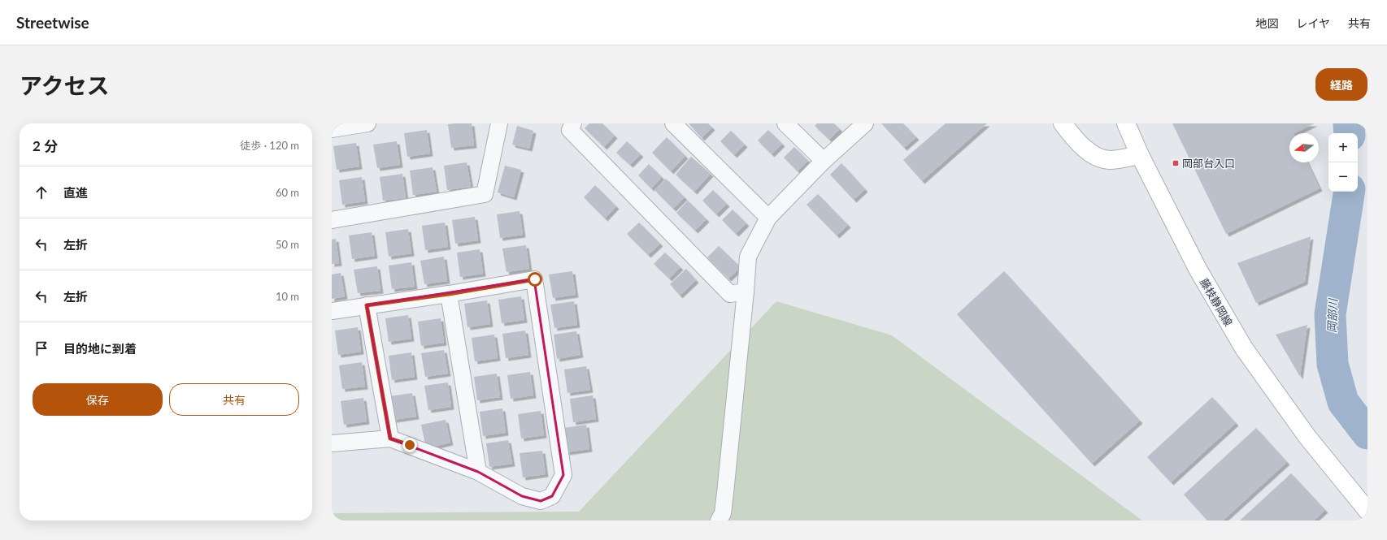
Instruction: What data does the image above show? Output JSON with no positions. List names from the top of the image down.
{
  "streets": {
    "main road": ["藤枝静岡線"]
  },
  "water": ["岡部川"],
  "places": {
    "transit": ["岡部台入口"]
  },
  "north": "left",
  "page": {
    "header": "Streetwise",
    "nav": ["地図", "レイヤ", "共有"],
    "title": "アクセス",
    "buttons": [
      "経路",
      ["保存", "共有"]
    ],
    "heading": ["2 分", "徒歩 · 120 m"],
    "map_buttons": ["+", "−"],
    "list": [
      ["直進", "60 m"],
      ["左折", "50 m"],
      ["左折", "10 m"],
      "目的地に到着"
    ]
  }
}
